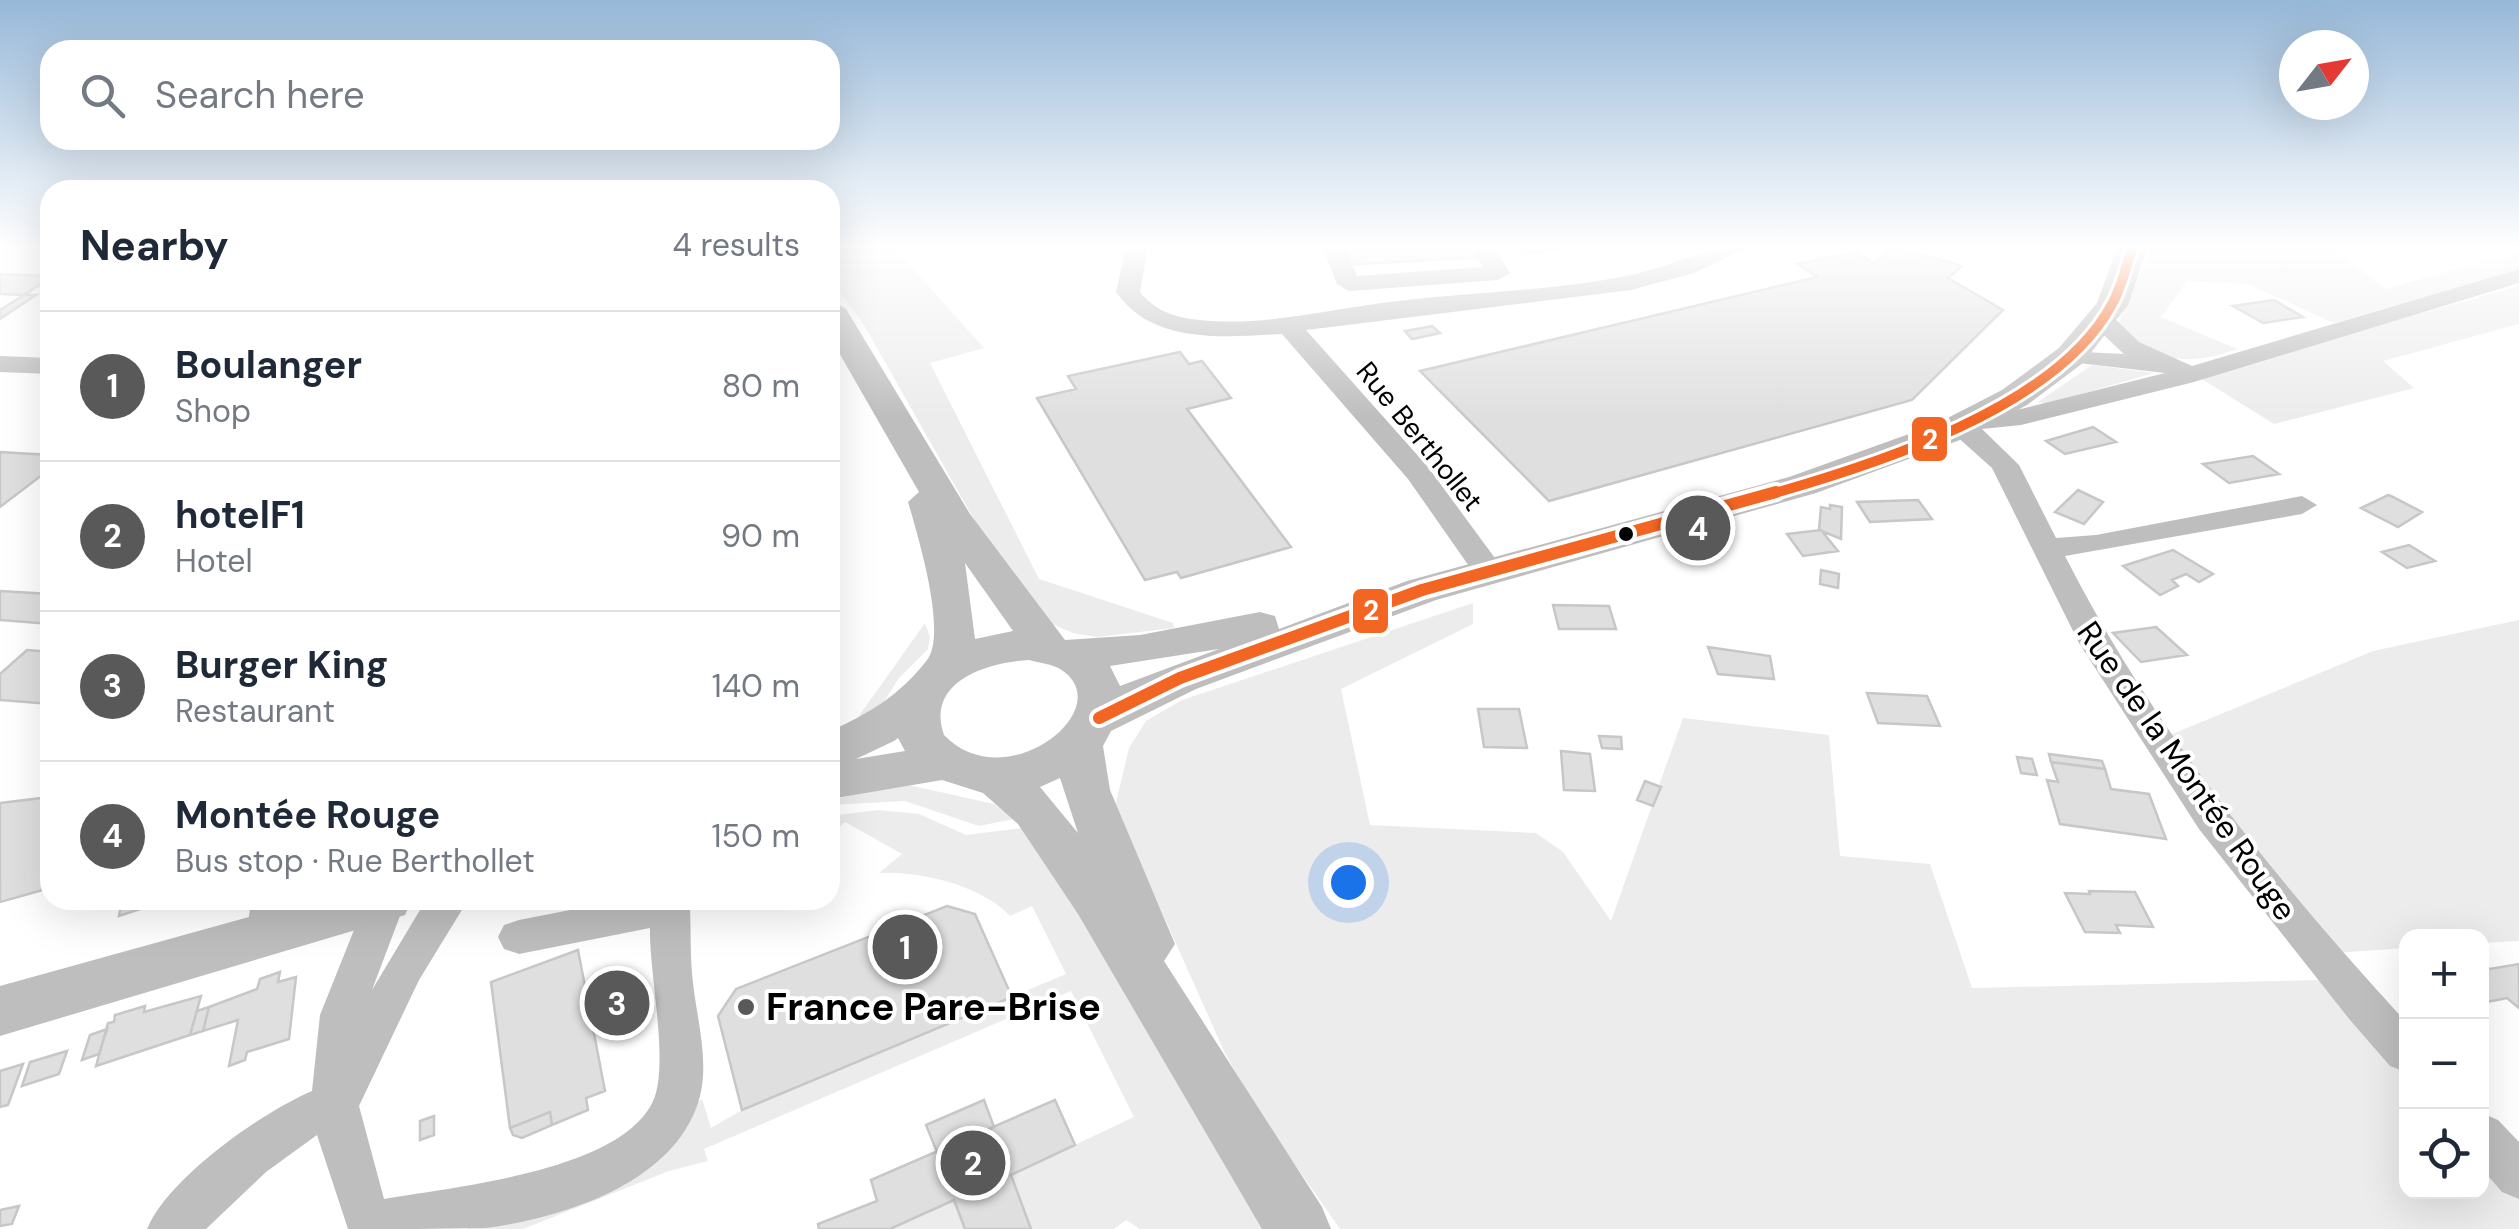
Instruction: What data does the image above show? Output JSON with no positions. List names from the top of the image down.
{
  "streets": {
    "street": ["Rue Berthollet", "Rue de la Montée Rouge"]
  },
  "places": ["France Pare-Brise"],
  "lines": ["transit line 2"],
  "north": "top right",
  "page": {
    "search": "Search here",
    "heading": ["Nearby", "4 results"],
    "list": [
      {
        "mark": "1",
        "name": "Boulanger",
        "note": "Shop",
        "value": "80 m"
      },
      {
        "mark": "2",
        "name": "hotelF1",
        "note": "Hotel",
        "value": "90 m"
      },
      {
        "mark": "3",
        "name": "Burger King",
        "note": "Restaurant",
        "value": "140 m"
      },
      {
        "mark": "4",
        "name": "Montée Rouge",
        "note": "Bus stop · Rue Berthollet",
        "value": "150 m"
      }
    ],
    "pins": [
      "4",
      "1",
      "3",
      "2"
    ],
    "map_buttons": ["+", "−"]
  }
}
